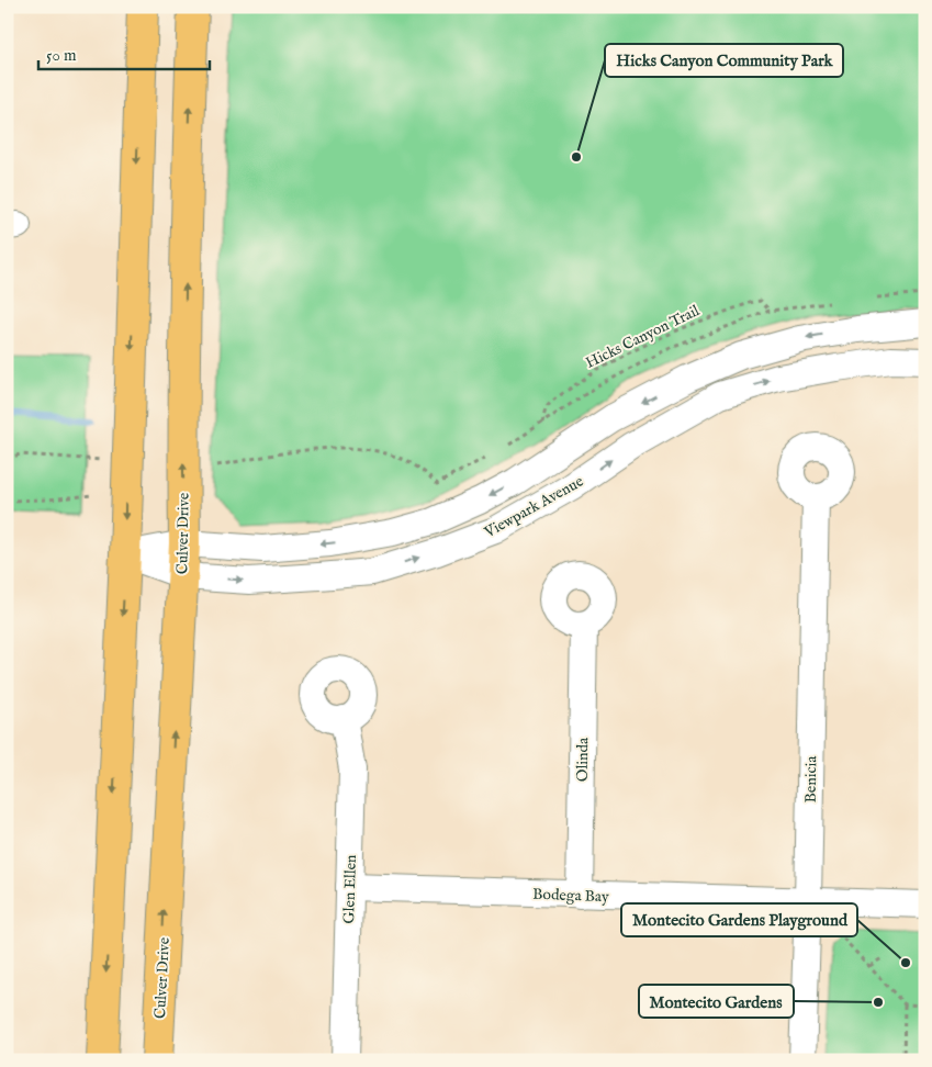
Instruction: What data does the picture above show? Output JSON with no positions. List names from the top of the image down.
{
  "streets": {
    "main road": ["Culver Drive"],
    "street": [
      "Viewpark Avenue",
      "Olinda",
      "Benicia",
      "Glen Ellen",
      "Bodega Bay"
    ],
    "path": ["Hicks Canyon Trail"]
  },
  "crossings": [
    ["Viewpark Avenue", "Culver Drive"],
    ["Olinda", "Bodega Bay"],
    ["Benicia", "Bodega Bay"],
    ["Glen Ellen", "Bodega Bay"]
  ],
  "places": ["Hicks Canyon Community Park", "Montecito Gardens Playground", "Montecito Gardens"],
  "scale_bar": "50 m"
}
